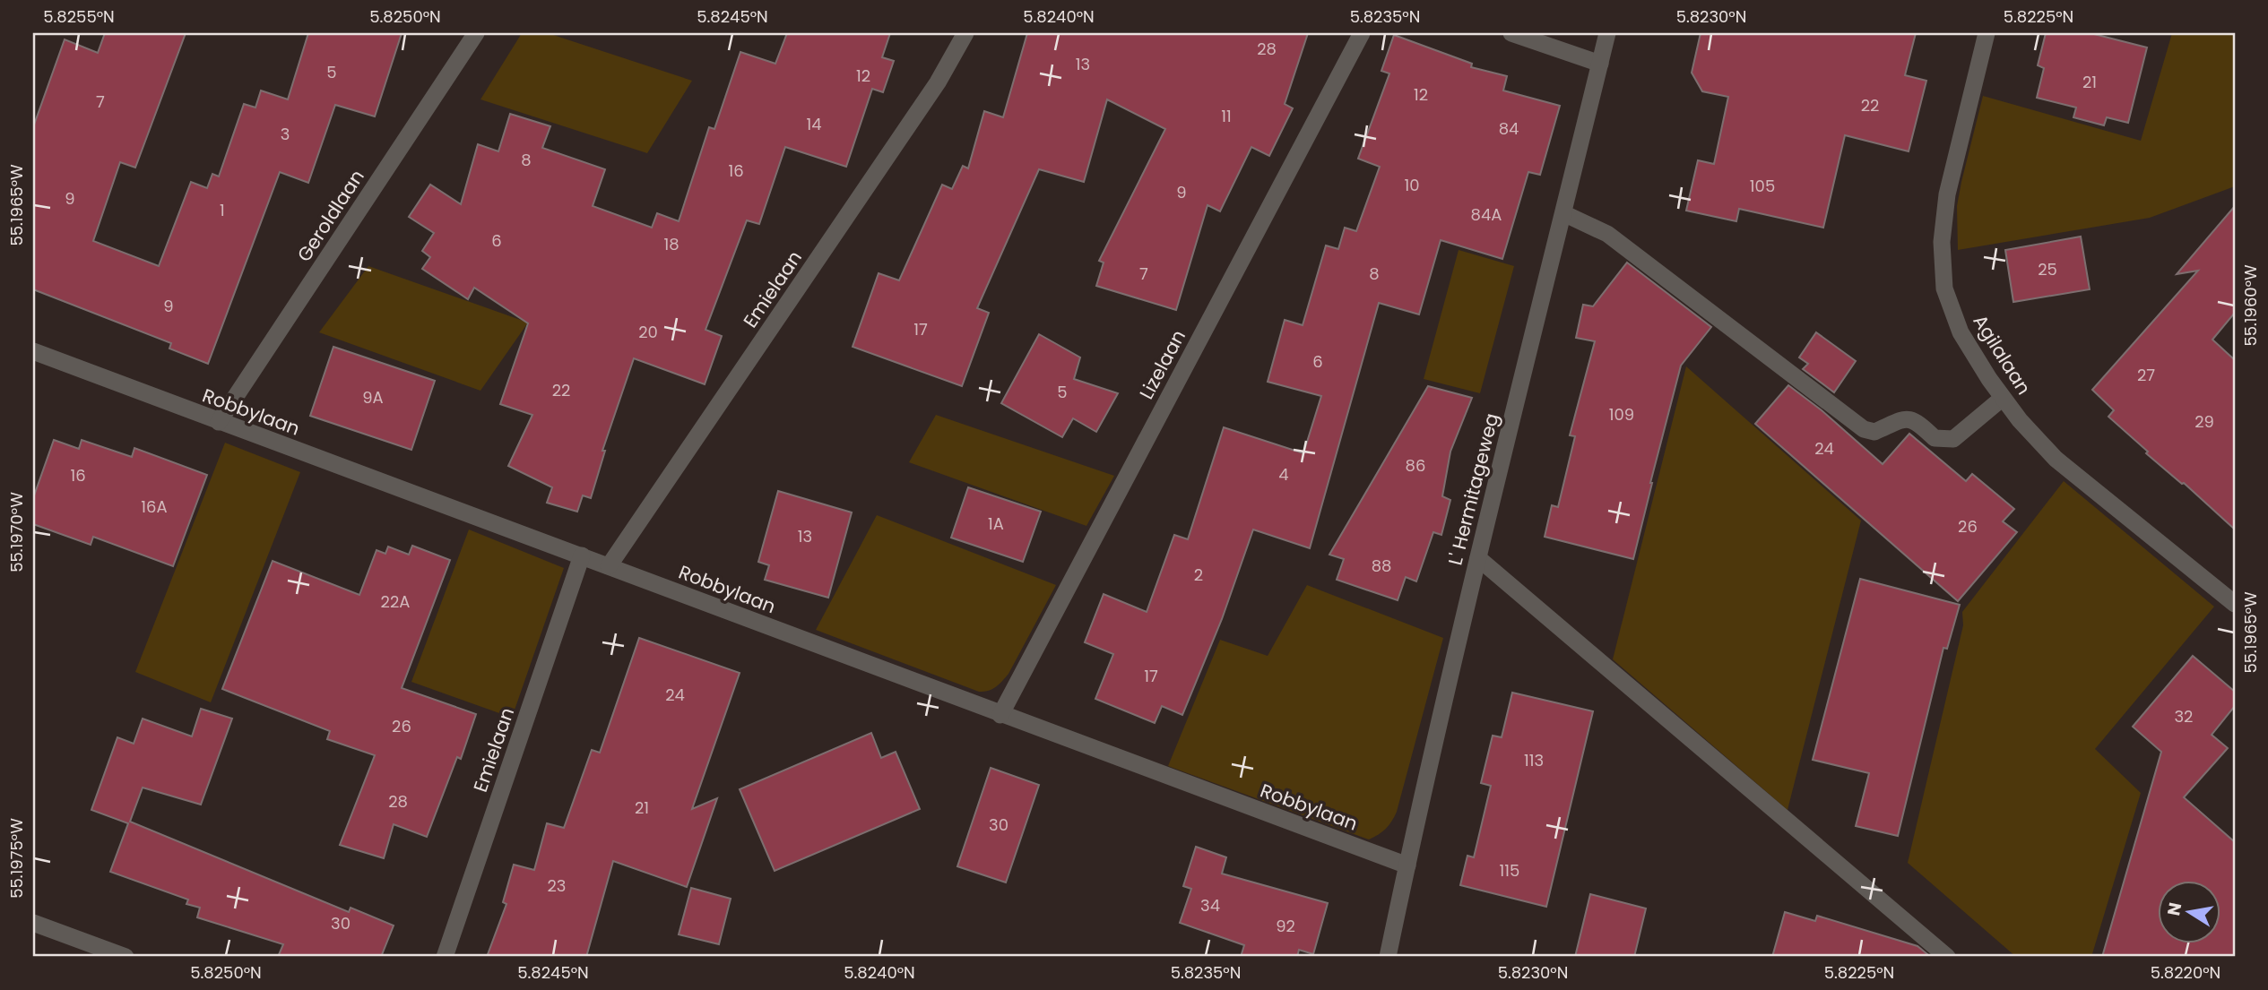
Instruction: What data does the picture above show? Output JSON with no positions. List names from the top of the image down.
{
  "streets": {
    "street": [
      "Geroldlaan",
      "Emielaan",
      "Agilalaan",
      "Lizelaan",
      "Robbylaan",
      "L' Hermitageweg"
    ]
  },
  "crossings": [
    ["Geroldlaan", "Robbylaan"],
    ["Emielaan", "Robbylaan"],
    ["Lizelaan", "Robbylaan"],
    ["Robbylaan", "L' Hermitageweg"]
  ],
  "house_numbers": [
    "28",
    "13",
    "5",
    "12",
    "21",
    "12",
    "7",
    "22",
    "11",
    "14",
    "84",
    "3",
    "8",
    "16",
    "10",
    "105",
    "9",
    "9",
    "1",
    "84A",
    "6",
    "18",
    "25",
    "7",
    "8",
    "9",
    "17",
    "20",
    "6",
    "27",
    "22",
    "5",
    "9A",
    "109",
    "29",
    "24",
    "86",
    "4",
    "16",
    "16A",
    "1A",
    "26",
    "13",
    "88",
    "2",
    "22A",
    "17",
    "24",
    "32",
    "26",
    "113",
    "28",
    "21",
    "30",
    "115",
    "23",
    "34",
    "30",
    "92"
  ],
  "north": "left",
  "coordinates": [
    "5.8255°N",
    "5.8250°N",
    "5.8245°N",
    "5.8240°N",
    "5.8235°N",
    "5.8230°N",
    "5.8225°N",
    "55.1965°W",
    "55.1960°W",
    "55.1970°W",
    "55.1975°W",
    "5.8220°N"
  ]
}
